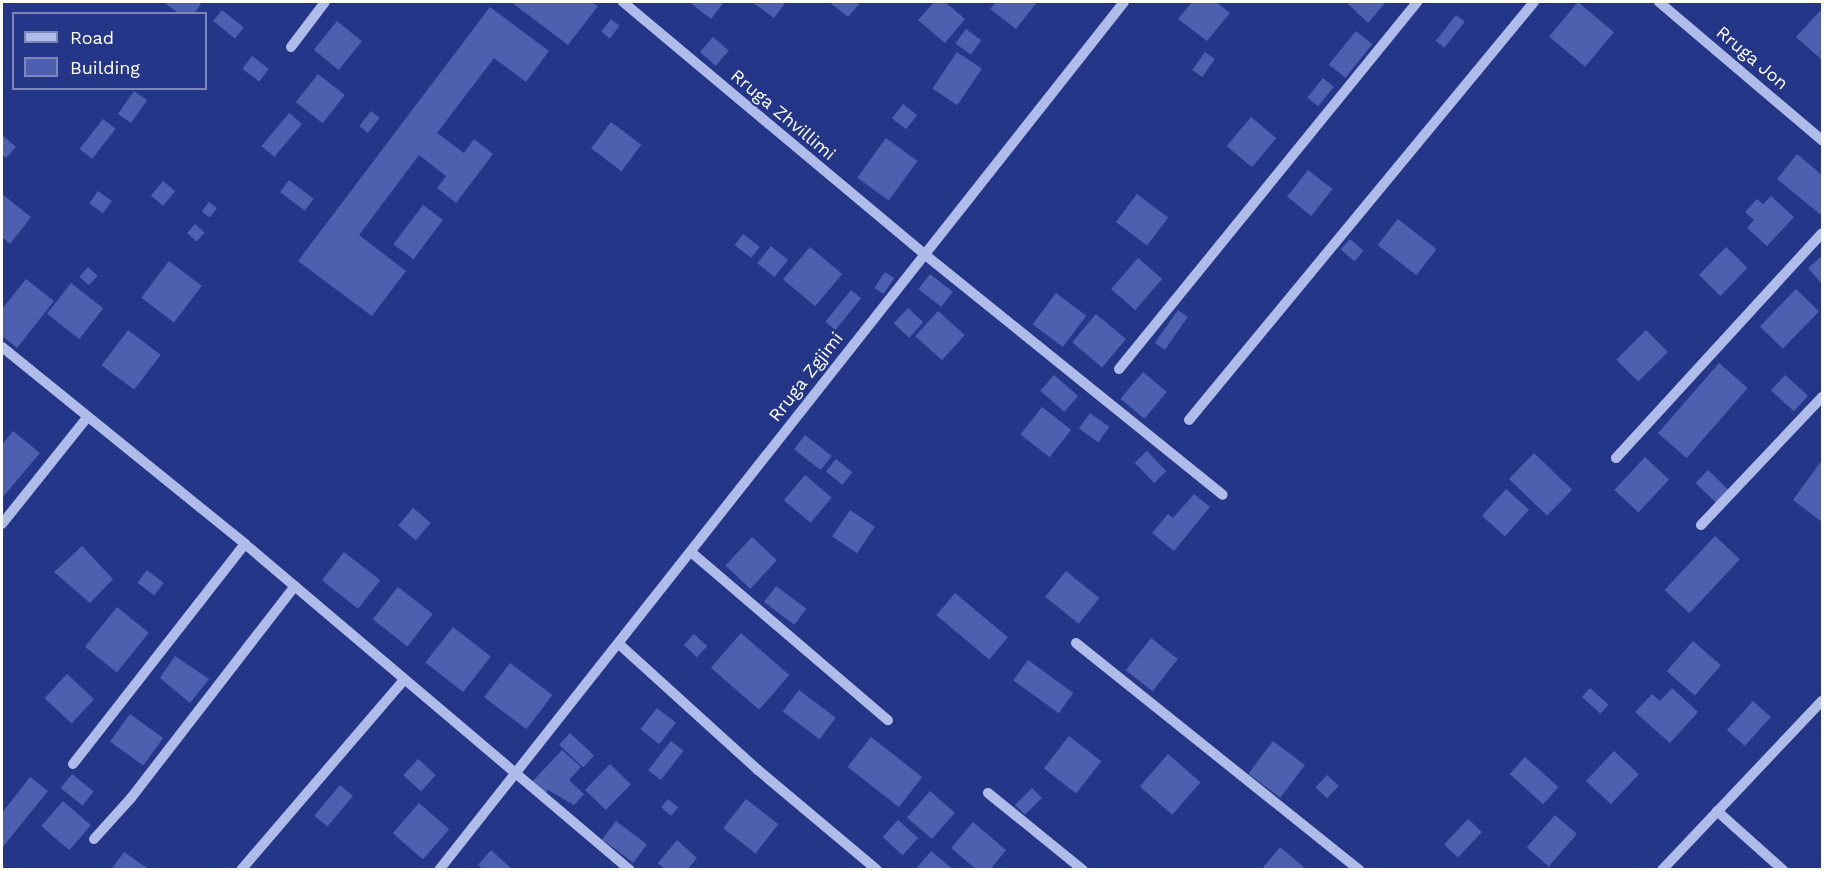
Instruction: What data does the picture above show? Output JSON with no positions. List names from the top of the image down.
{
  "streets": {
    "street": ["Rruga Jon", "Rruga Zhvillimi", "Rruga Zgjimi"]
  },
  "crossings": [
    ["Rruga Zhvillimi", "Rruga Zgjimi"]
  ],
  "legend": ["Road", "Building"]
}
